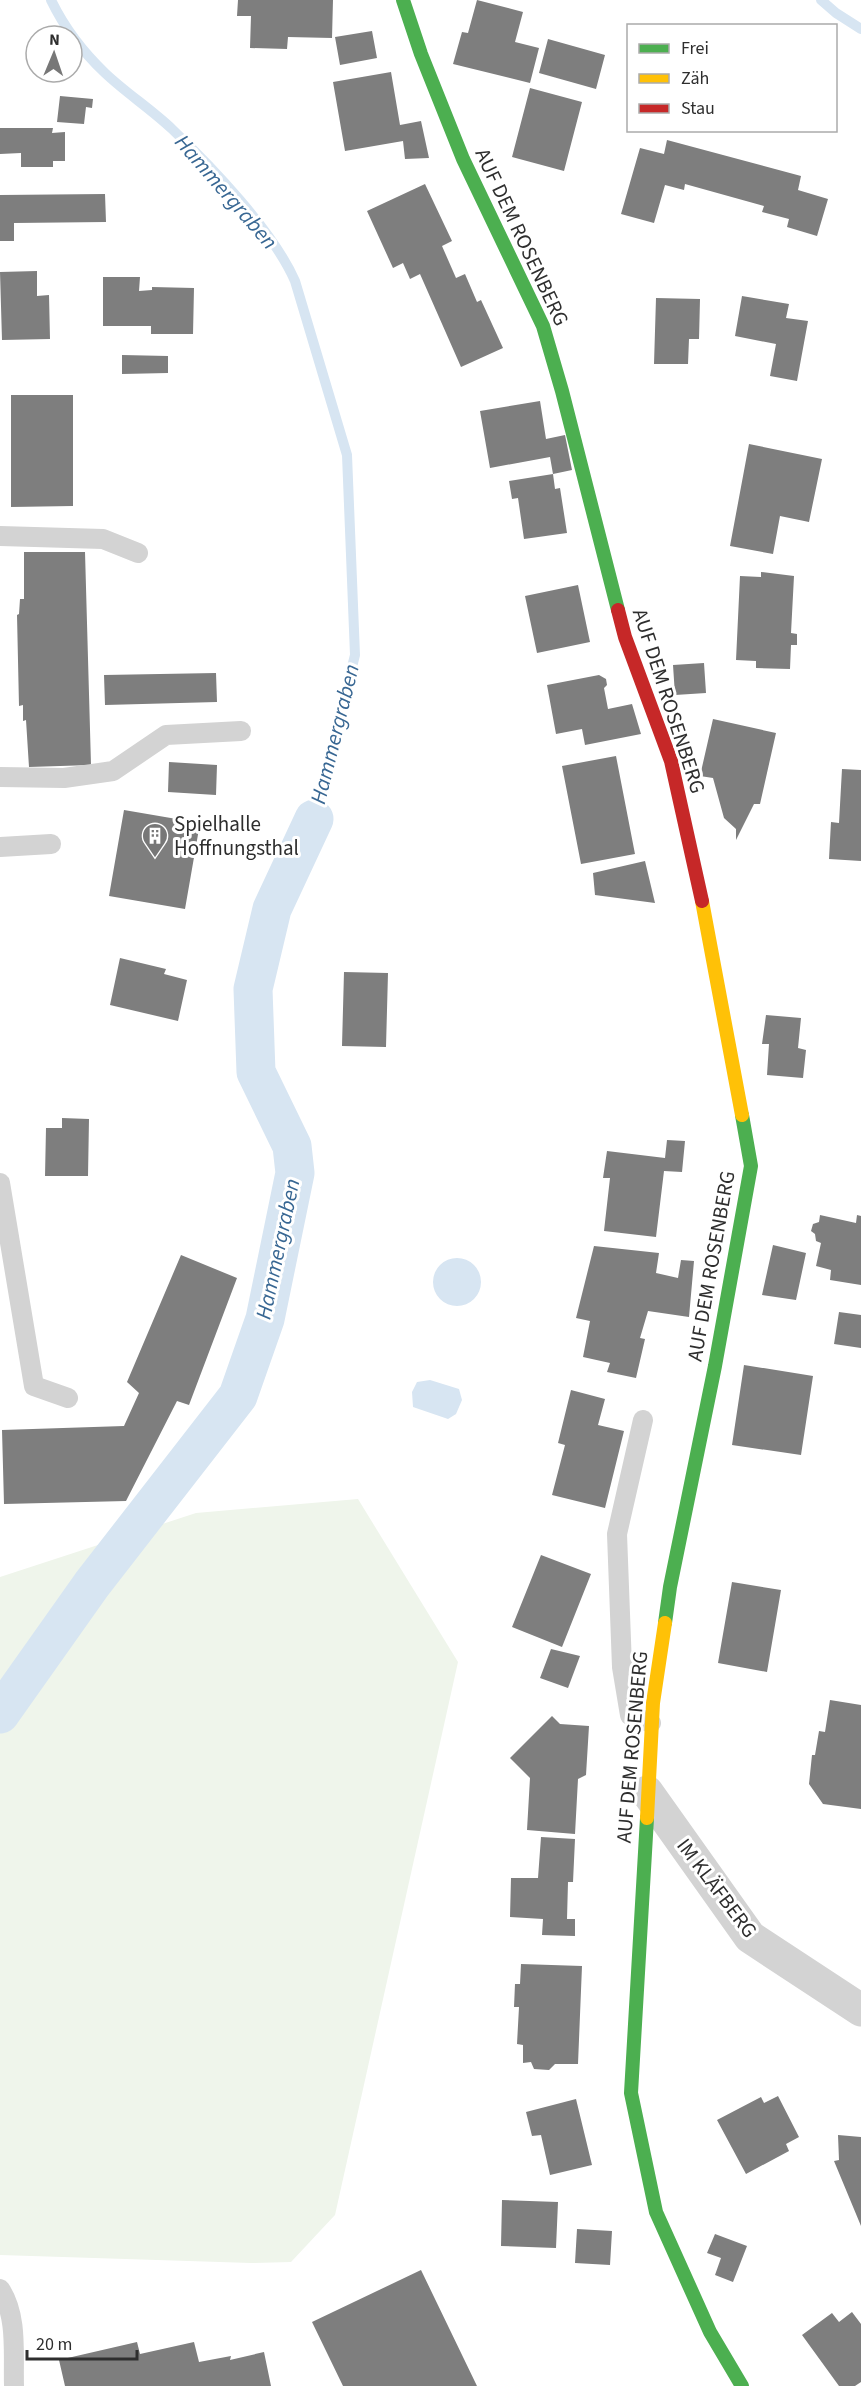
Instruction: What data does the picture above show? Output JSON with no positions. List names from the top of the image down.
{
  "streets": {
    "street": ["AUF DEM ROSENBERG", "IM KLÄFBERG"]
  },
  "crossings": [
    ["AUF DEM ROSENBERG", "IM KLÄFBERG"]
  ],
  "water": ["Hammergraben"],
  "places": {
    "building": ["Spielhalle Hoffnungsthal"]
  },
  "legend": ["Frei", "Zäh", "Stau"],
  "scale_bar": "20 m",
  "north": "top"
}
